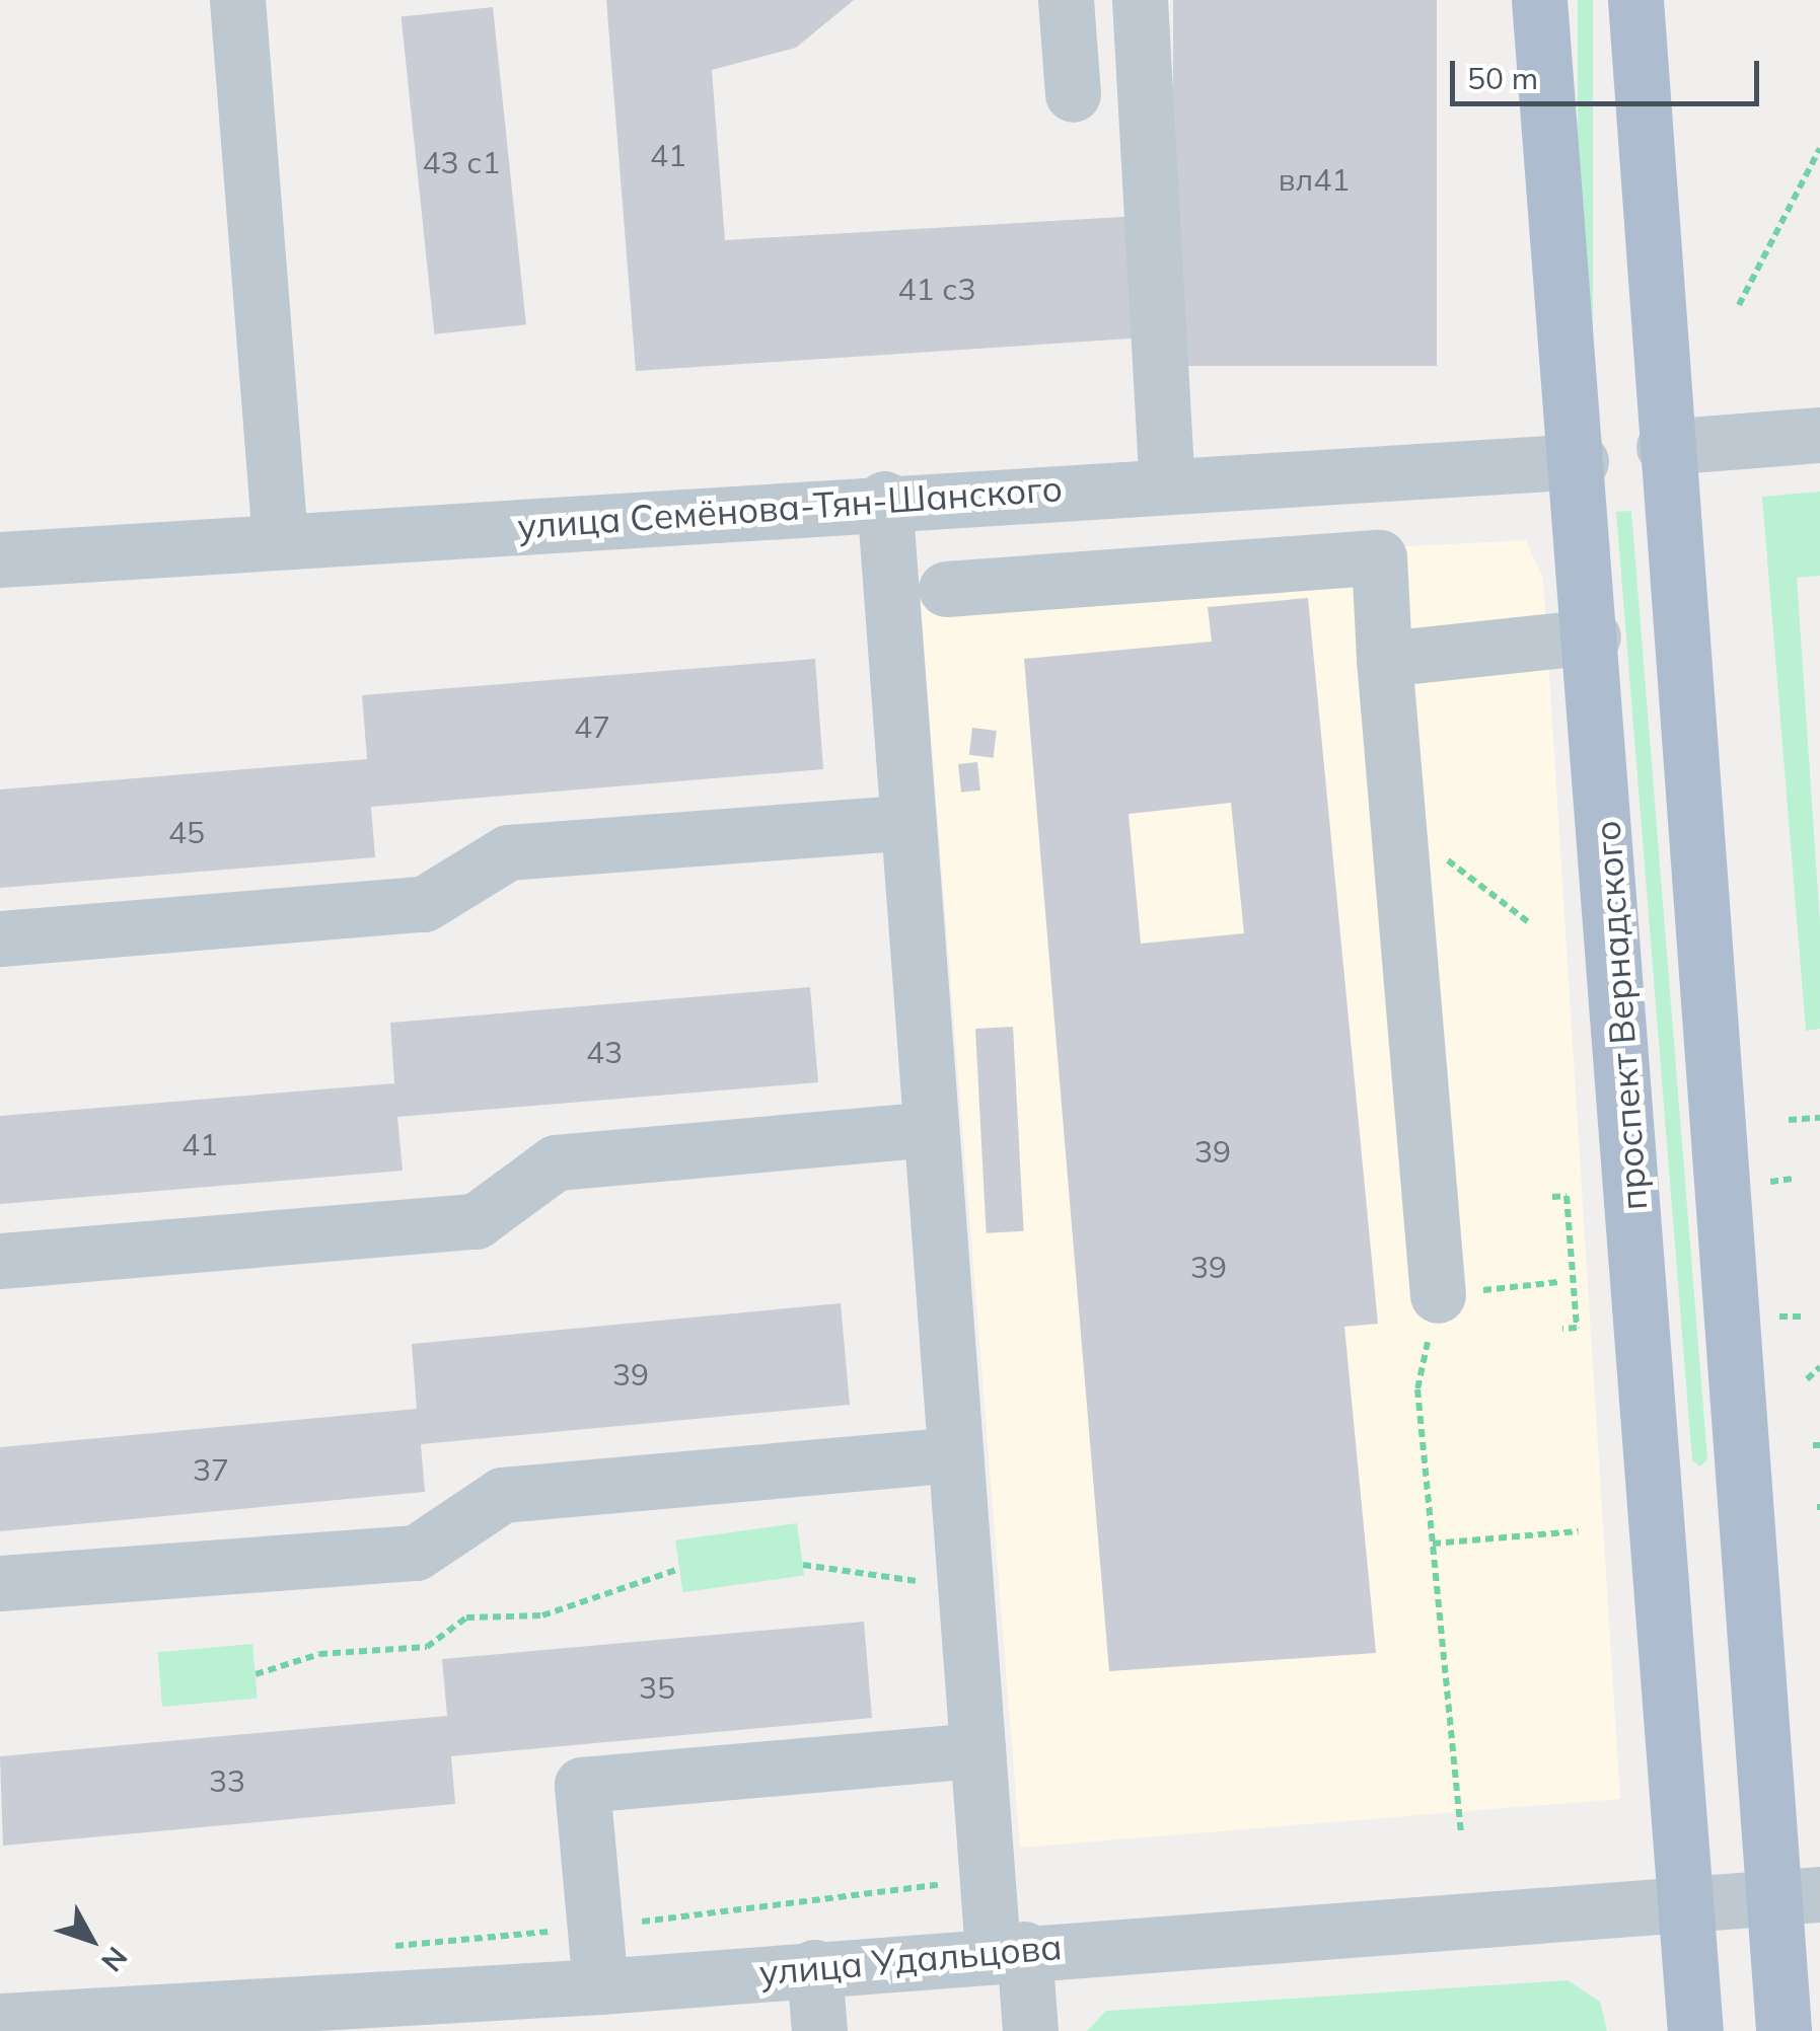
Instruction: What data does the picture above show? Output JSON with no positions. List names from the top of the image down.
{
  "streets": {
    "main road": ["проспект Вернадского"],
    "street": ["улица Семёнова-Тян-Шанского", "улица Удальцова"]
  },
  "crossings": [
    ["улица Семёнова-Тян-Шанского", "проспект Вернадского"],
    ["проспект Вернадского", "улица Удальцова"]
  ],
  "house_numbers": [
    "41",
    "43 с1",
    "вл41",
    "41 с3",
    "47",
    "45",
    "43",
    "41",
    "39",
    "39",
    "39",
    "37",
    "35",
    "33"
  ],
  "scale_bar": "50 m",
  "north": "bottom right"
}
